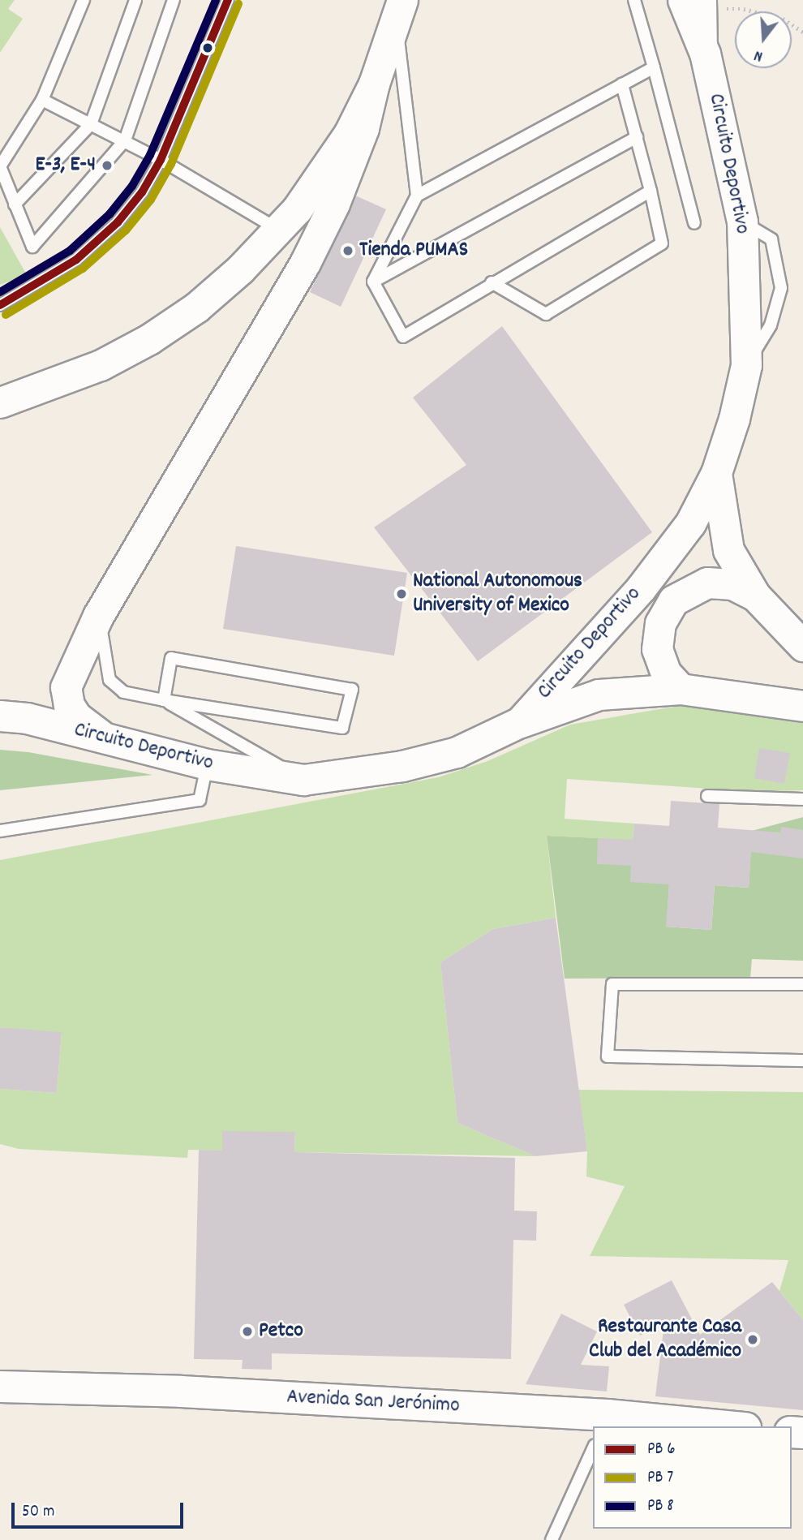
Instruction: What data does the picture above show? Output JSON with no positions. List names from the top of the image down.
{
  "streets": {
    "main road": ["Avenida San Jerónimo"],
    "street": ["Circuito Deportivo"]
  },
  "places": [
    "E-3, E-4",
    "Tienda PUMAS",
    "National Autonomous University of Mexico",
    "Petco",
    "Restaurante Casa Club del Académico"
  ],
  "legend": ["PB 6", "PB 7", "PB 8"],
  "scale_bar": "50 m",
  "north": "bottom"
}
